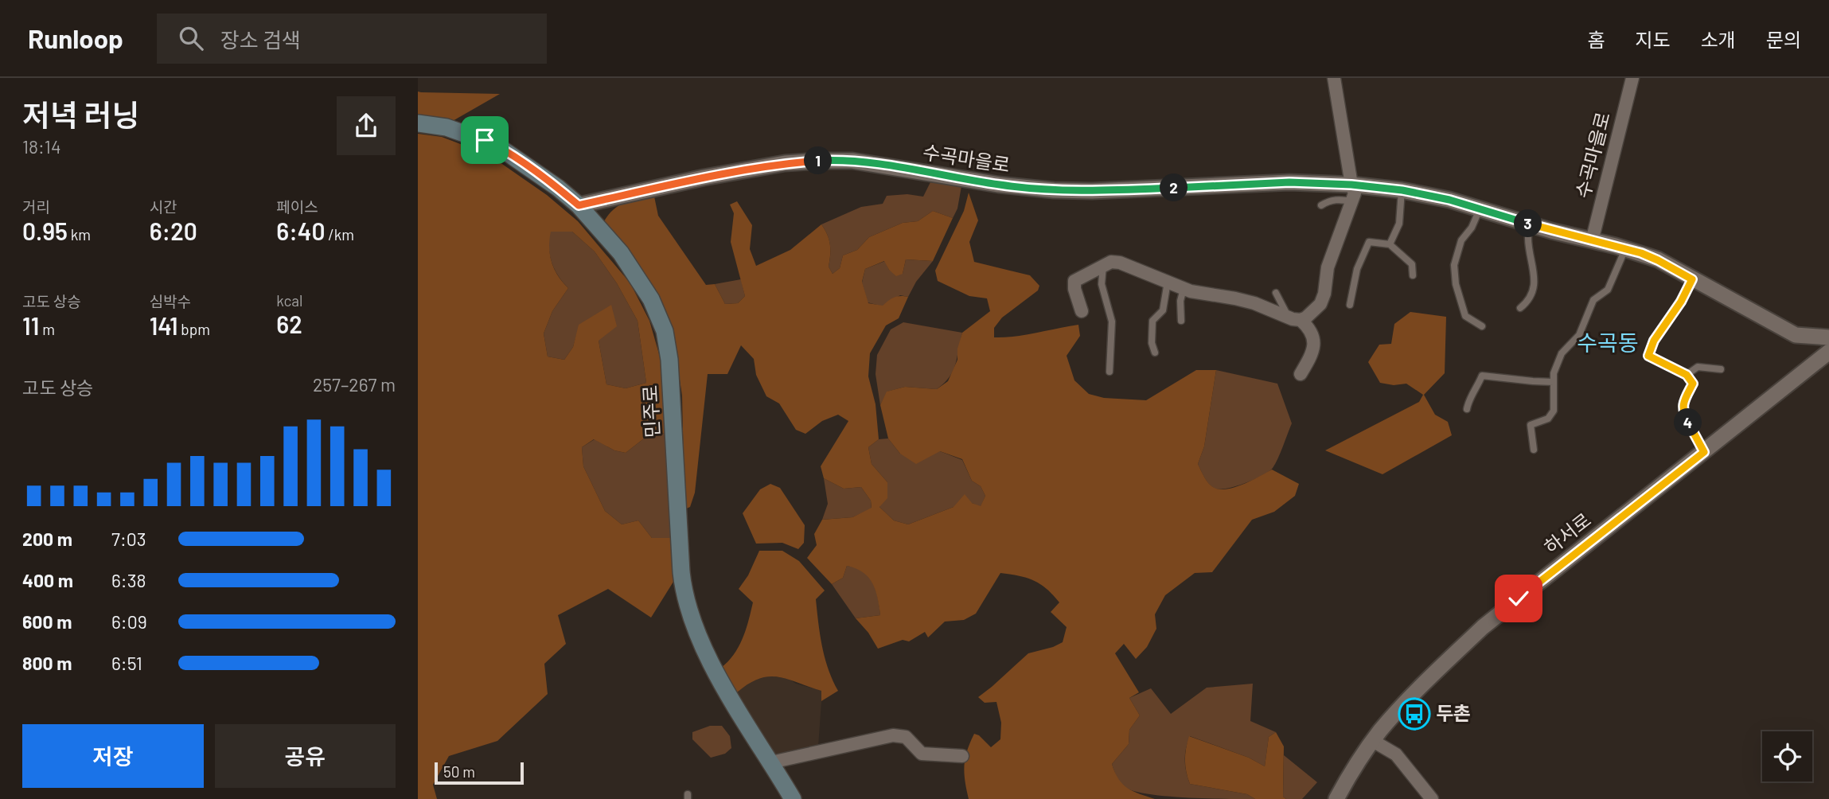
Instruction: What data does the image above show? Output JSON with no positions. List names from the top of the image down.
{
  "streets": {
    "main road": ["민주로"],
    "street": ["수곡마을로", "하서로"]
  },
  "crossings": [
    ["수곡마을로", "민주로"]
  ],
  "districts": ["수곡동"],
  "places": {
    "bus stop": ["두촌"]
  },
  "scale_bar": "50 m",
  "page": {
    "header": "Runloop",
    "search": "장소 검색",
    "nav": [
      "홈",
      "지도",
      "소개",
      "문의"
    ],
    "heading": ["저녁 러닝", "18:14"],
    "pins": [
      "1",
      "2",
      "3",
      "4"
    ],
    "stats": [
      ["거리", "0.95 km"],
      ["시간", "6:20"],
      ["페이스", "6:40 /km"],
      ["고도 상승", "11 m"],
      ["심박수", "141 bpm"],
      ["kcal", "62"]
    ],
    "chart": ["고도 상승", "257–267 m"],
    "list": [
      {
        "name": "200 m",
        "note": "7:03"
      },
      {
        "name": "400 m",
        "note": "6:38"
      },
      {
        "name": "600 m",
        "note": "6:09"
      },
      {
        "name": "800 m",
        "note": "6:51"
      }
    ],
    "buttons": ["저장", "공유"],
    "scale": "50 m"
  }
}
